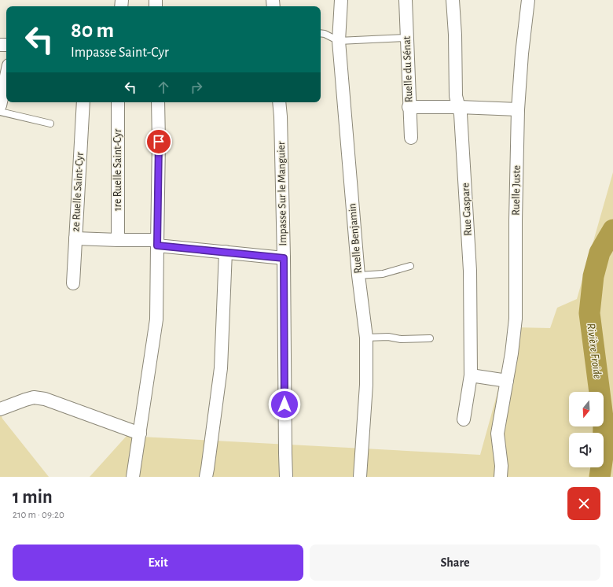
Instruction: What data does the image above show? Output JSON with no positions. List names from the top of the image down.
{
  "streets": {
    "street": [
      "Ruelle du Sénat",
      "1re Ruelle Saint-Cyr",
      "Ruelle Juste",
      "2e Ruelle Saint-Cyr",
      "Impasse Sur le Manguier",
      "Rue Gaspare",
      "Ruelle Benjamin"
    ]
  },
  "water": ["Rivière Froide"],
  "north": "bottom",
  "page": {
    "turn": ["80 m", "Impasse Saint-Cyr"],
    "heading": ["1 min", "210 m · 09:20"],
    "buttons": ["Exit", "Share"]
  }
}
